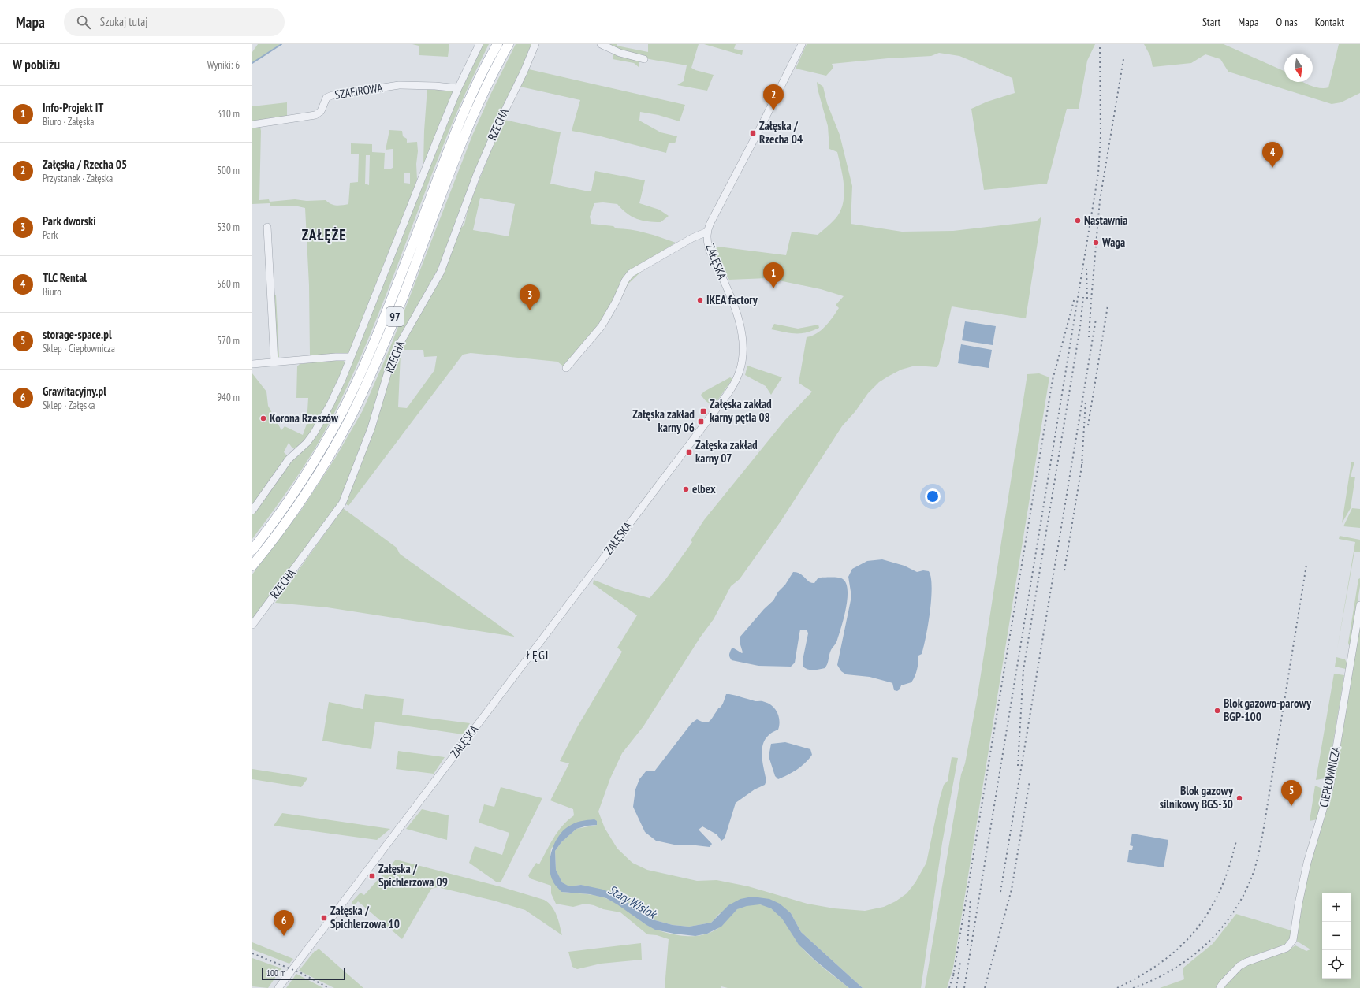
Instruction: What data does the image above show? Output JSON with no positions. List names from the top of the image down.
{
  "streets": {
    "main road": ["97"],
    "street": [
      "SZAFIROWA",
      "RZECHA",
      "ZAŁĘSKA",
      "CIEPŁOWNICZA"
    ]
  },
  "districts": ["ZAŁĘŻE", "ŁĘGI"],
  "water": ["Stary Wislok"],
  "places": {
    "transit": [
      "Załęska / Rzecha 04",
      "Załęska zakład karny pętla 08",
      "Załęska zakład karny 06",
      "Załęska zakład karny 07",
      "Załęska / Spichlerzowa 09",
      "Załęska / Spichlerzowa 10"
    ],
    "other": [
      "Nastawnia",
      "Waga",
      "IKEA factory",
      "Korona Rzeszów",
      "elbex",
      "Blok gazowo-parowy BGP-100",
      "Blok gazowy silnikowy BGS-30"
    ]
  },
  "scale_bar": "100 m",
  "north": "bottom",
  "page": {
    "header": "Mapa",
    "search": "Szukaj tutaj",
    "nav": [
      "Start",
      "Mapa",
      "O nas",
      "Kontakt"
    ],
    "heading": ["W pobliżu", "Wyniki: 6"],
    "pins": [
      "2",
      "4",
      "1",
      "3",
      "5",
      "6"
    ],
    "list": [
      {
        "mark": "1",
        "name": "Info-Projekt IT",
        "note": "Biuro · Załęska",
        "value": "310 m"
      },
      {
        "mark": "2",
        "name": "Załęska / Rzecha 05",
        "note": "Przystanek · Załęska",
        "value": "500 m"
      },
      {
        "mark": "3",
        "name": "Park dworski",
        "note": "Park",
        "value": "530 m"
      },
      {
        "mark": "4",
        "name": "TLC Rental",
        "note": "Biuro",
        "value": "560 m"
      },
      {
        "mark": "5",
        "name": "storage-space.pl",
        "note": "Sklep · Ciepłownicza",
        "value": "570 m"
      },
      {
        "mark": "6",
        "name": "Grawitacyjny.pl",
        "note": "Sklep · Załęska",
        "value": "940 m"
      }
    ],
    "map_buttons": ["+", "−"],
    "scale": "100 m"
  }
}
